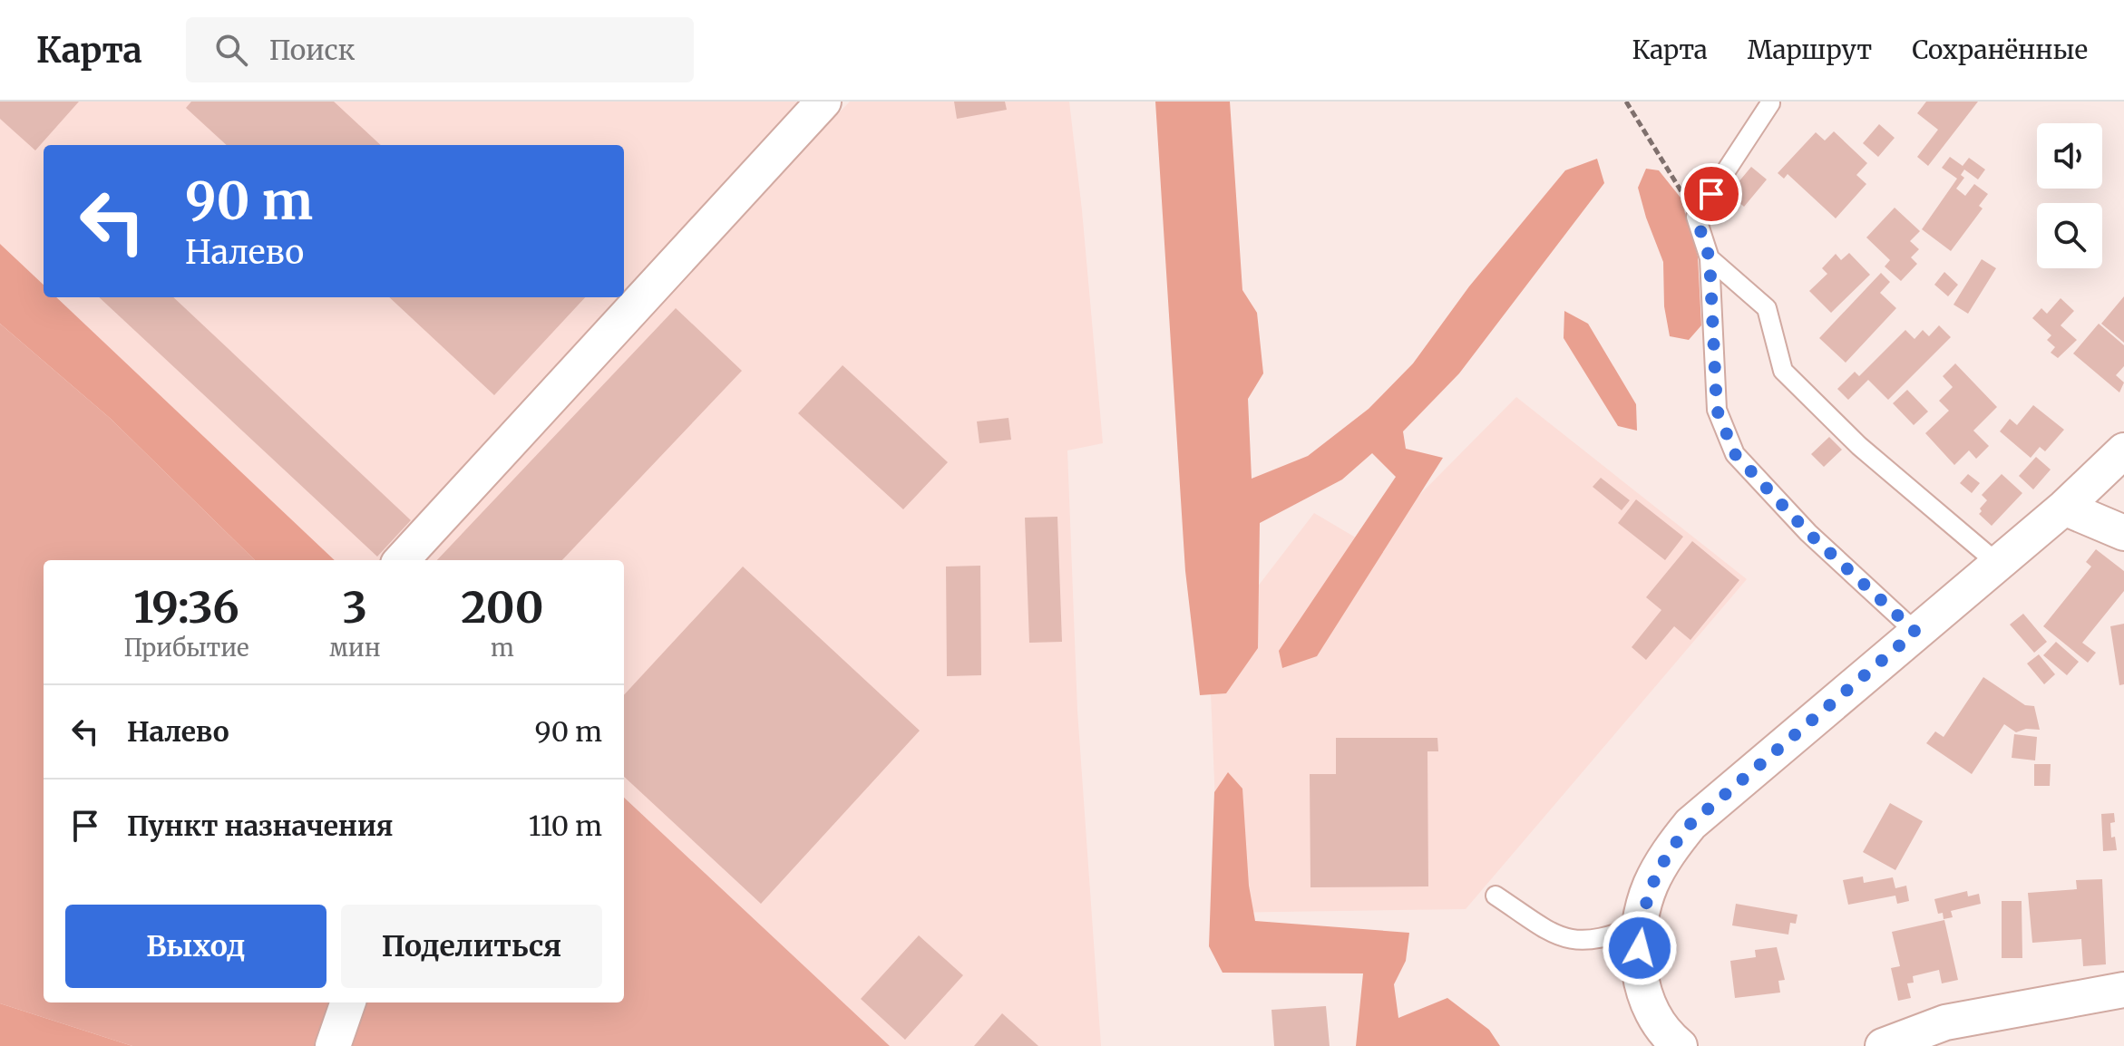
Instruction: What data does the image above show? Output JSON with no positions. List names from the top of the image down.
{
  "page": {
    "header": "Карта",
    "search": "Поиск",
    "nav": ["Карта", "Маршрут", "Сохранённые"],
    "turn": ["90 m", "Налево"],
    "eta": [
      "19:36",
      "Прибытие",
      "3",
      "мин",
      "200",
      "m"
    ],
    "list": [
      {
        "name": "Налево",
        "value": "90 m"
      },
      {
        "name": "Пункт назначения",
        "value": "110 m"
      }
    ],
    "buttons": ["Выход", "Поделиться"]
  }
}
